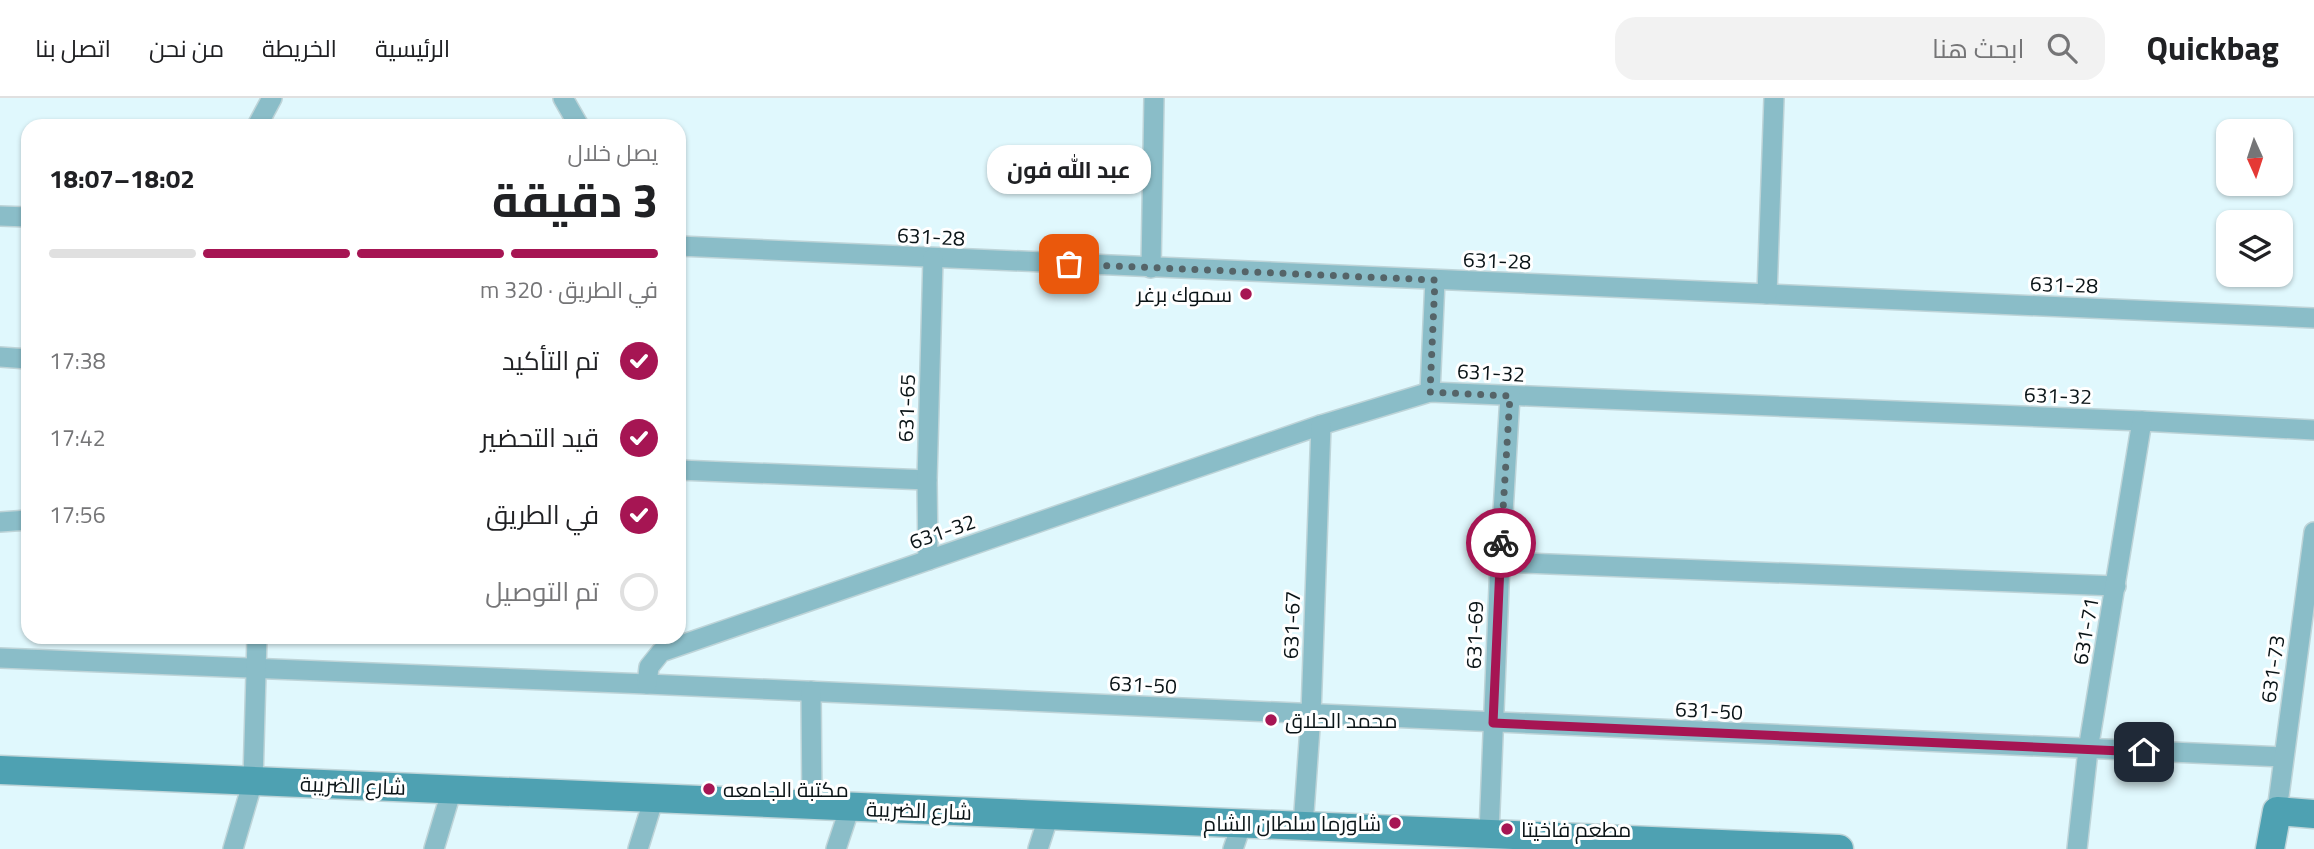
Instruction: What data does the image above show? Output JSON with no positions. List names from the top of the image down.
{
  "streets": {
    "street": [
      "631-28",
      "631-32",
      "631-65",
      "631-67",
      "631-71",
      "631-69",
      "631-73",
      "631-50",
      "شارع الضريبة"
    ]
  },
  "crossings": [
    ["631-28", "631-65"],
    ["631-32", "631-65"],
    ["631-32", "631-67"],
    ["631-32", "631-71"],
    ["631-32", "631-69"],
    ["631-32", "631-50"],
    ["631-67", "631-50"],
    ["631-67", "شارع الضريبة"],
    ["631-71", "631-50"],
    ["631-69", "631-50"],
    ["631-69", "شارع الضريبة"],
    ["631-73", "631-50"]
  ],
  "places": [
    "عبد الله فون",
    "سموك برغر",
    "محمد الحلاق",
    "مكتبة الجامعه",
    "شاورما سلطان الشام",
    "مطعم فاخيتا"
  ],
  "north": "bottom",
  "page": {
    "header": "Quickbag",
    "search": "ابحث هنا",
    "nav": [
      "الرئيسية",
      "الخريطة",
      "من نحن",
      "اتصل بنا"
    ],
    "heading": ["3 دقيقة", "يصل خلال", "18:02–18:07"],
    "bubble": "عبد الله فون",
    "bar": "في الطريق · 320 m",
    "list": [
      ["تم التأكيد", "17:38"],
      ["قيد التحضير", "17:42"],
      ["في الطريق", "17:56"],
      "تم التوصيل"
    ]
  }
}
